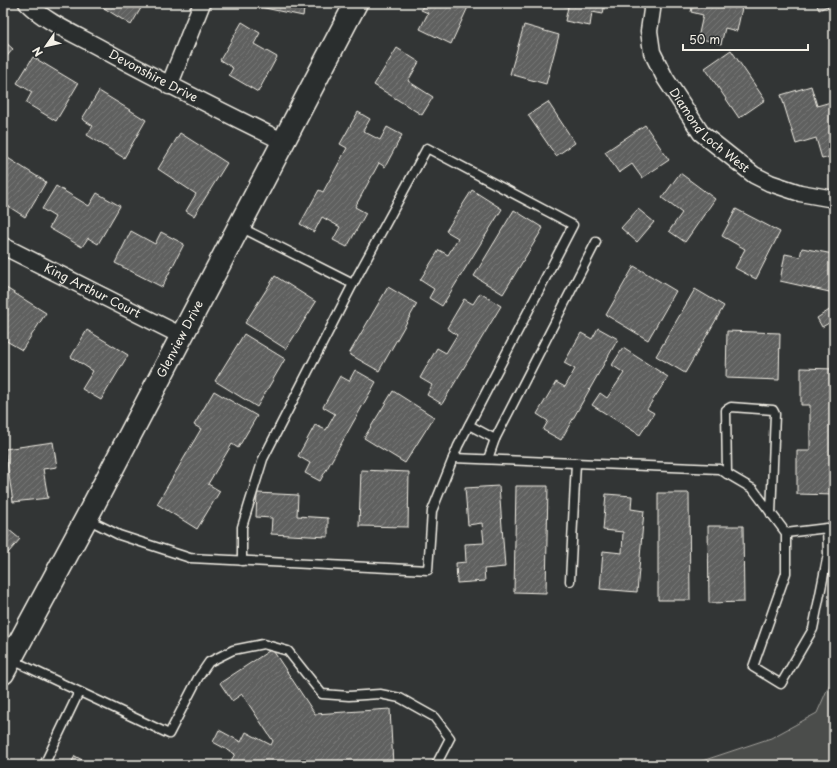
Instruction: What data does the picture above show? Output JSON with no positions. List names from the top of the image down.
{
  "streets": {
    "main road": ["Glenview Drive"],
    "street": ["Devonshire Drive", "Diamond Loch West", "King Arthur Court"]
  },
  "crossings": [
    ["Devonshire Drive", "Glenview Drive"],
    ["King Arthur Court", "Glenview Drive"]
  ],
  "scale_bar": "50 m",
  "north": "bottom left"
}
